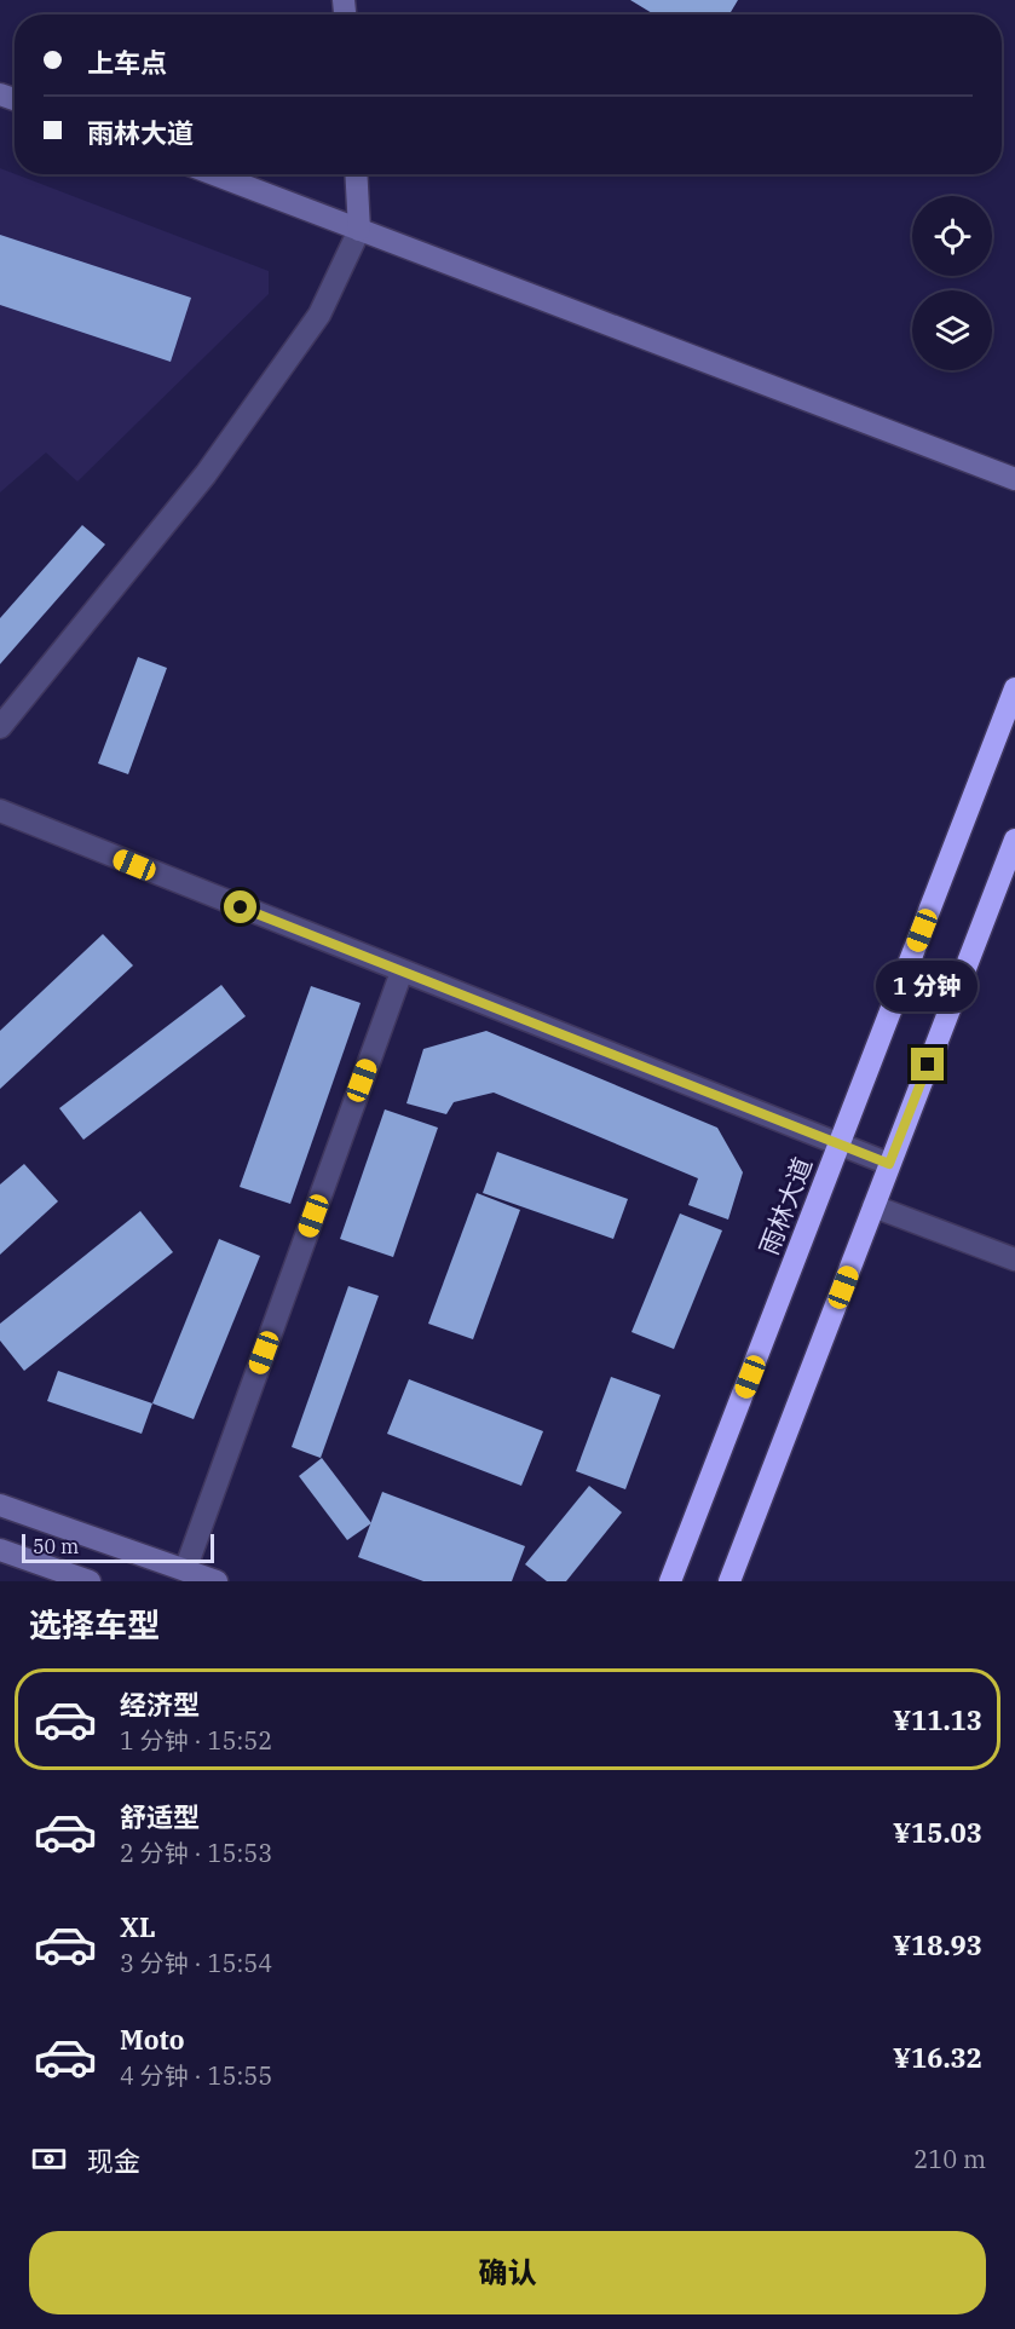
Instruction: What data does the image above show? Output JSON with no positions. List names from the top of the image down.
{
  "streets": {
    "highway": ["雨林大道"]
  },
  "scale_bar": "50 m",
  "page": {
    "banner": ["上车点", "雨林大道"],
    "bubble": "1 分钟",
    "scale": "50 m",
    "heading": "选择车型",
    "list": [
      {
        "name": "经济型",
        "note": "1 分钟 · 15:52",
        "value": "¥11.13"
      },
      {
        "name": "舒适型",
        "note": "2 分钟 · 15:53",
        "value": "¥15.03"
      },
      {
        "name": "XL",
        "note": "3 分钟 · 15:54",
        "value": "¥18.93"
      },
      {
        "name": "Moto",
        "note": "4 分钟 · 15:55",
        "value": "¥16.32"
      }
    ],
    "pay": ["现金", "210 m"],
    "buttons": "确认"
  }
}
